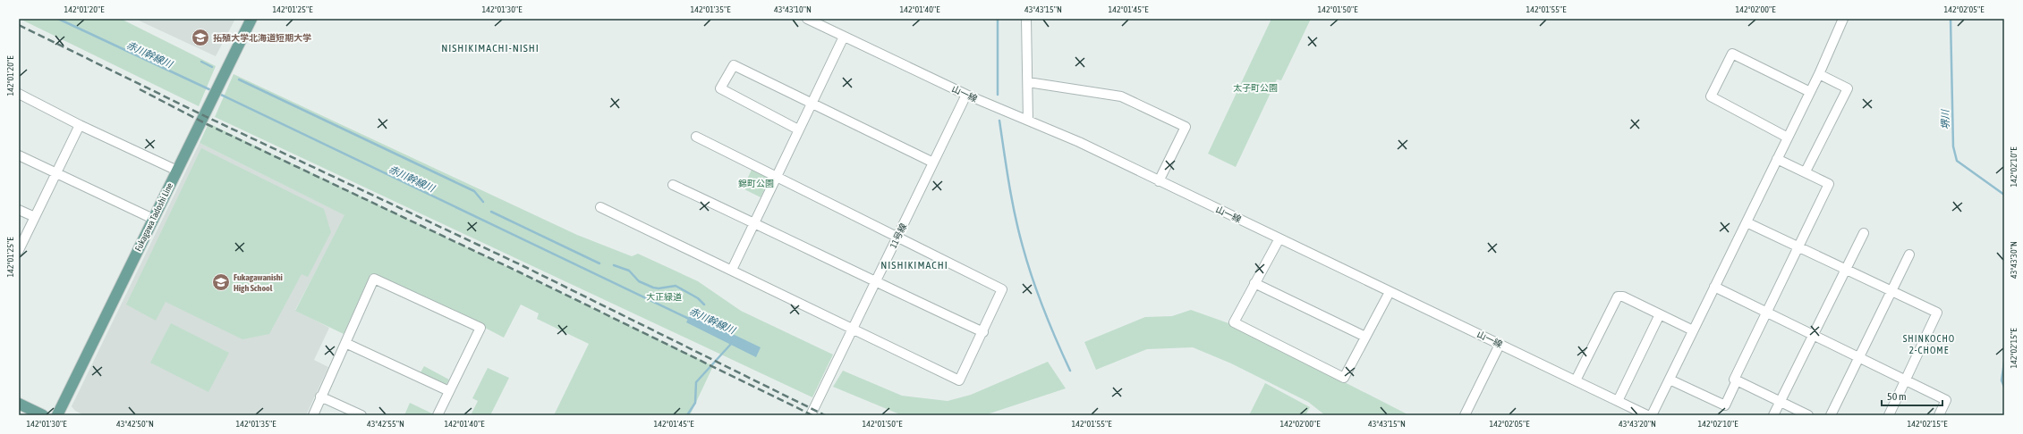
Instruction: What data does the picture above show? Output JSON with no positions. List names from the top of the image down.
{
  "streets": {
    "main road": ["Fukagawa Tadoshi Line"],
    "street": ["山一線", "11号線"]
  },
  "crossings": [
    ["山一線", "11号線"]
  ],
  "districts": ["NISHIKIMACHI-NISHI", "NISHIKIMACHI", "SHINKOCHO 2-CHOME"],
  "water": ["赤川幹線川", "堺川"],
  "parks": ["太子町公園", "錦町公園", "大正緑道"],
  "places": {
    "school or university": ["拓殖大学北海道短期大学", "Fukagawanishi High School"]
  },
  "scale_bar": "50 m",
  "coordinates": [
    "142°01'20\"E",
    "142°01'25\"E",
    "142°01'30\"E",
    "142°01'35\"E",
    "43°43'10\"N",
    "142°01'40\"E",
    "43°43'15\"N",
    "142°01'45\"E",
    "142°01'50\"E",
    "142°01'55\"E",
    "142°02'00\"E",
    "142°02'05\"E",
    "142°02'10\"E",
    "43°43'30\"N",
    "142°02'15\"E",
    "43°42'50\"N",
    "43°42'55\"N",
    "43°43'20\"N"
  ]
}
